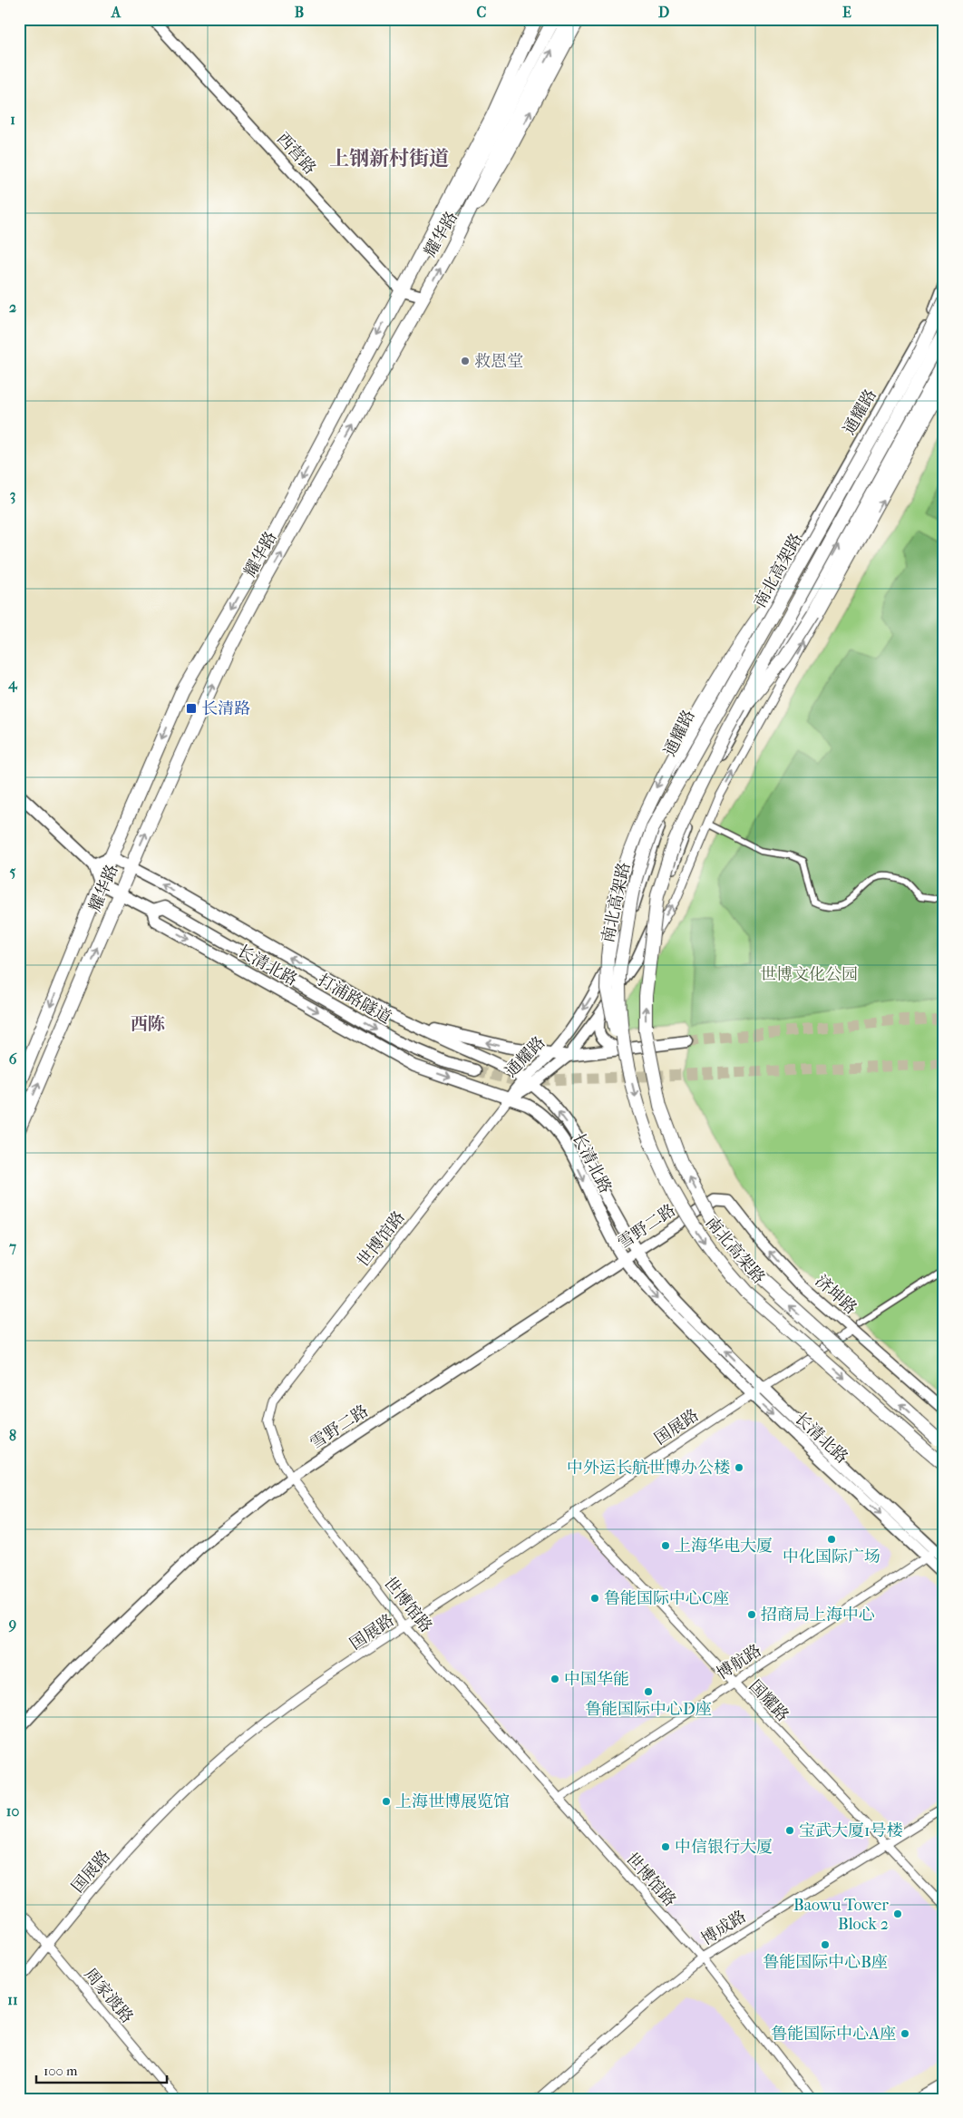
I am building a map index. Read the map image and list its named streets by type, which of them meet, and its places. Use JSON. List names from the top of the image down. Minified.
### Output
{"streets":{"main road":["耀华路","南北高架路","长清北路","打浦路隧道"],"street":["西营路","通耀路","雪野二路","世博馆路","济坤路","国展路","博航路","国耀路","博成路","周家渡路"]},"crossings":[["西营路","耀华路"],["耀华路","长清北路"],["通耀路","长清北路"],["通耀路","世博馆路"],["长清北路","打浦路隧道"],["长清北路","雪野二路"],["长清北路","世博馆路"],["长清北路","国展路"],["长清北路","博航路"],["雪野二路","世博馆路"],["雪野二路","济坤路"],["世博馆路","国展路"],["世博馆路","博航路"],["世博馆路","博成路"],["济坤路","国展路"],["国展路","国耀路"],["国展路","周家渡路"],["博航路","国耀路"],["国耀路","博成路"]],"one_way":["打浦路隧道","济坤路"],"districts":["上钢新村街道","西陈"],"parks":["世博文化公园"],"places":{"other":["救恩堂","中外运长航世博办公楼","中化国际广场","上海华电大厦","鲁能国际中心C座","招商局上海中心","中国华能","鲁能国际中心D座","上海世博展览馆","宝武大厦1号楼","中信银行大厦","Baowu Tower Block 2","鲁能国际中心B座","鲁能国际中心A座"],"transit":["长清路"]},"scale_bar":"100 m","grid":{"columns":["A","B","C","D","E"],"rows":["1","2","3","4","5","6","7","8","9","10","11"]}}
